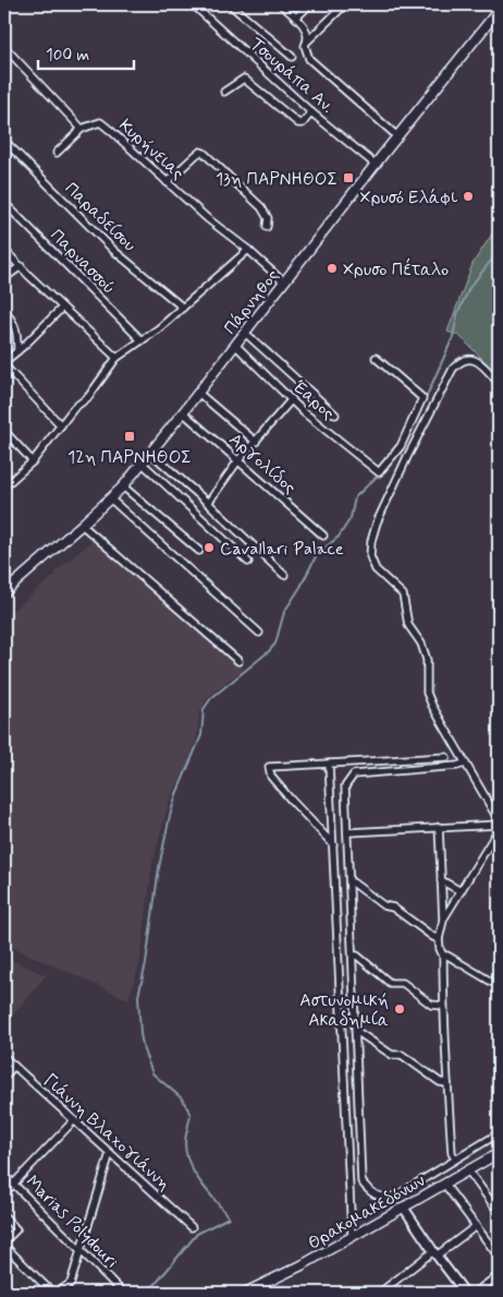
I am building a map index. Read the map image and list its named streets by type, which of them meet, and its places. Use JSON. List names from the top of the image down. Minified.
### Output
{"streets":{"main road":["Πάρνηθος","Θρακομακεδόνων"],"street":["Τσουράπα Αν.","Κυρήνειας","Παραδείσου","Παρνασσού","Έαρος","Αργολίδος","Γιάννη Βλαχογιάννη","Marias Polydouri"]},"crossings":[["Τσουράπα Αν.","Πάρνηθος"],["Κυρήνειας","Πάρνηθος"],["Πάρνηθος","Έαρος"],["Πάρνηθος","Αργολίδος"]],"places":{"transit":["13η ΠΑΡΝΗΘΟΣ","12η ΠΑΡΝΗΘΟΣ"],"other":["Χρυσό Ελάφι","Χρυσο Πέταλο","Cavallari Palace","Αστυνομική Ακαδημία"]},"scale_bar":"100 m"}
